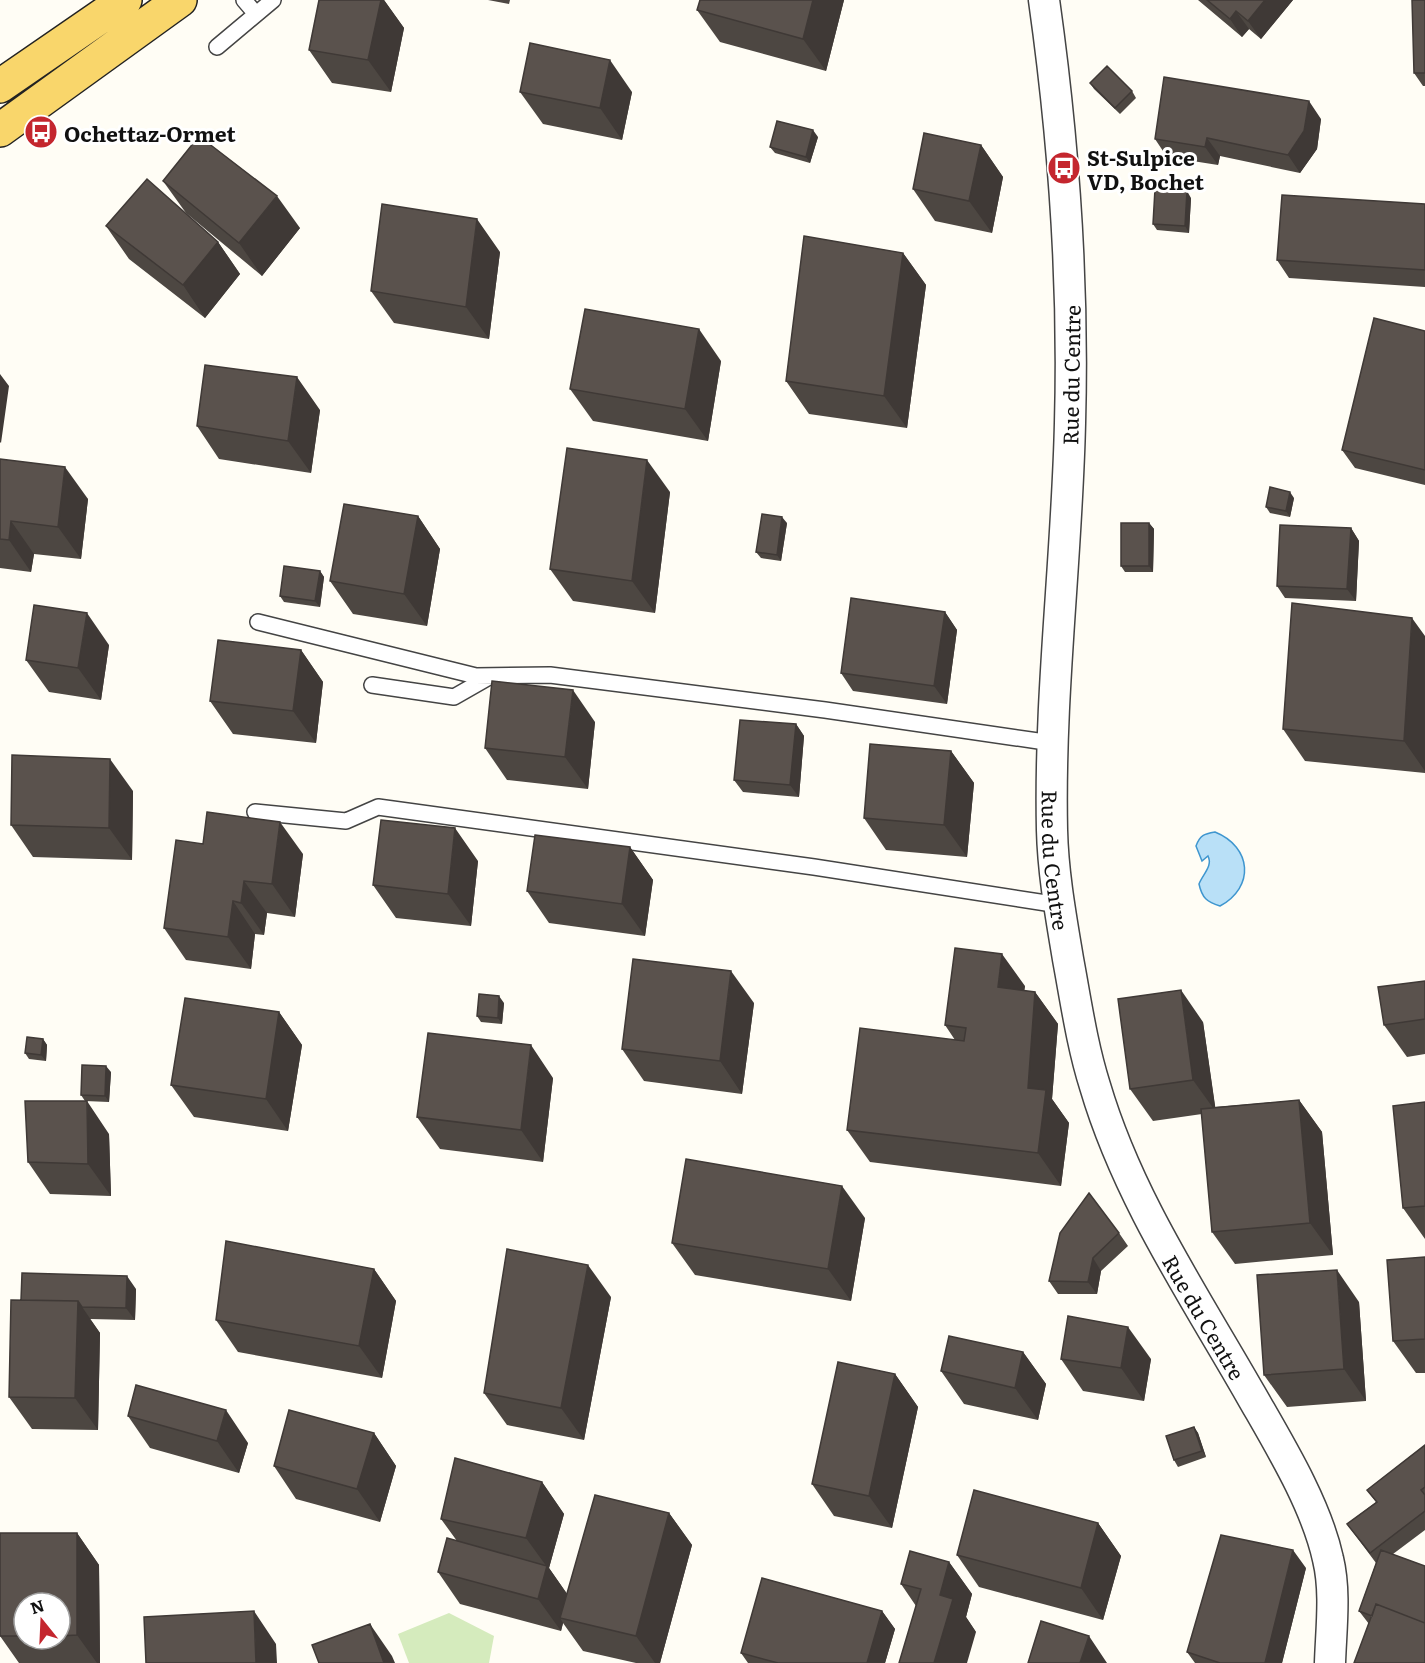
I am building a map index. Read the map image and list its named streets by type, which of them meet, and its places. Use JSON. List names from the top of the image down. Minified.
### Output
{"streets":{"street":["Rue du Centre"]},"places":{"bus stop":["Ochettaz-Ormet","St-Sulpice VD, Bochet"]},"north":"top"}
